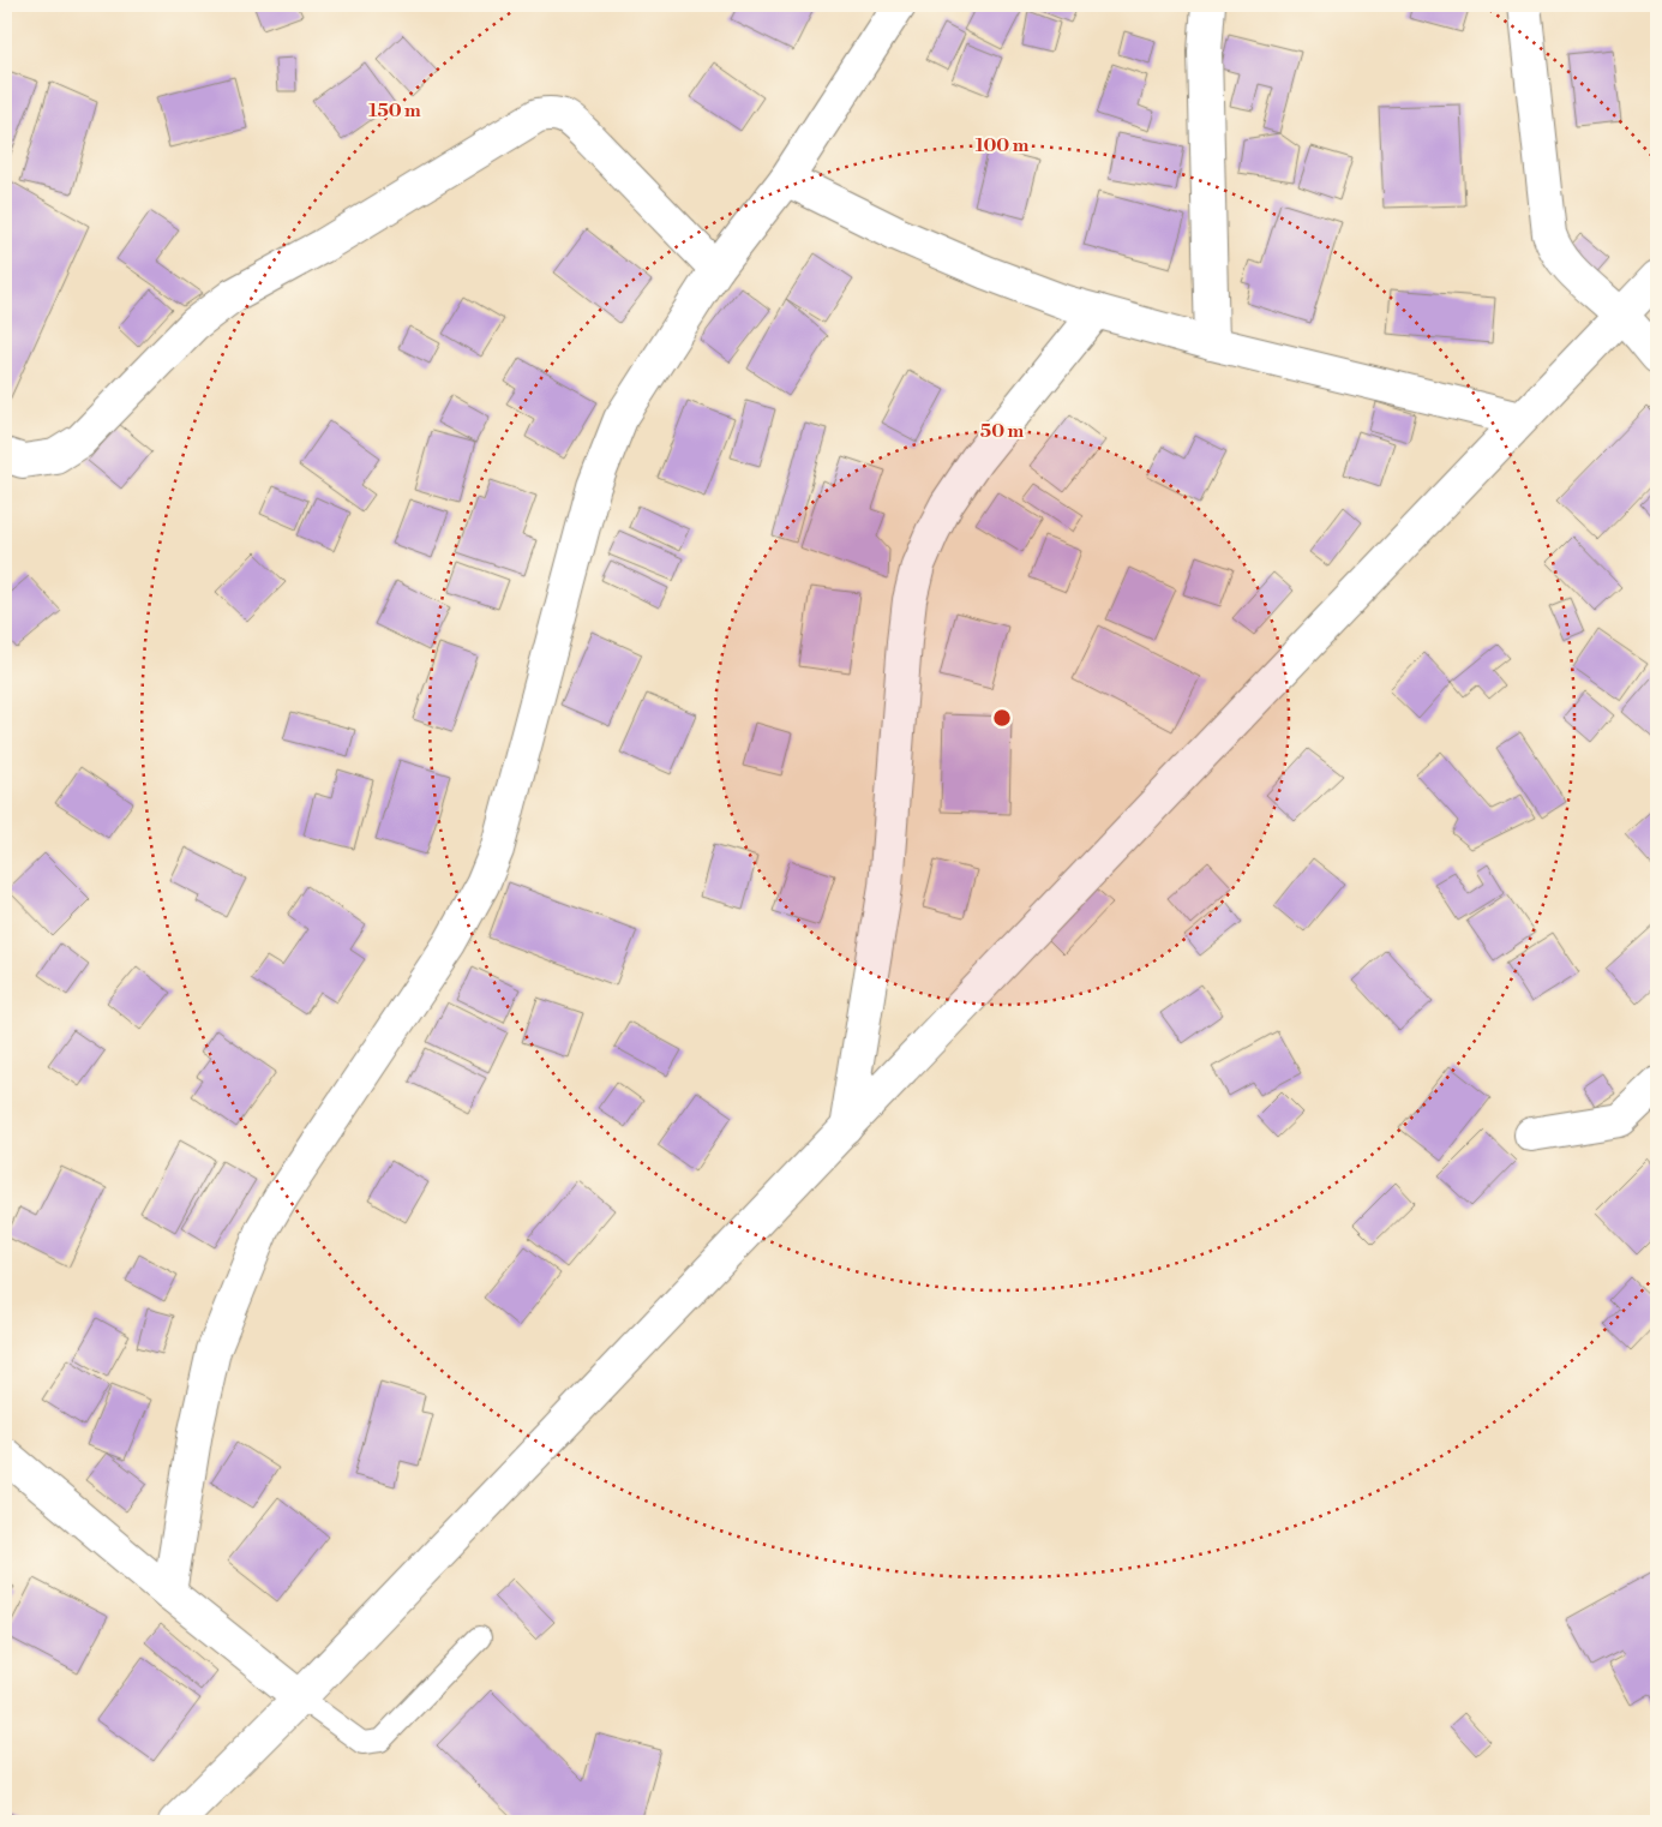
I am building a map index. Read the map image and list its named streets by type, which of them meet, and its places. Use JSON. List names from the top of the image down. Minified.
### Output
{"rings":["150 m","100 m","50 m"]}
